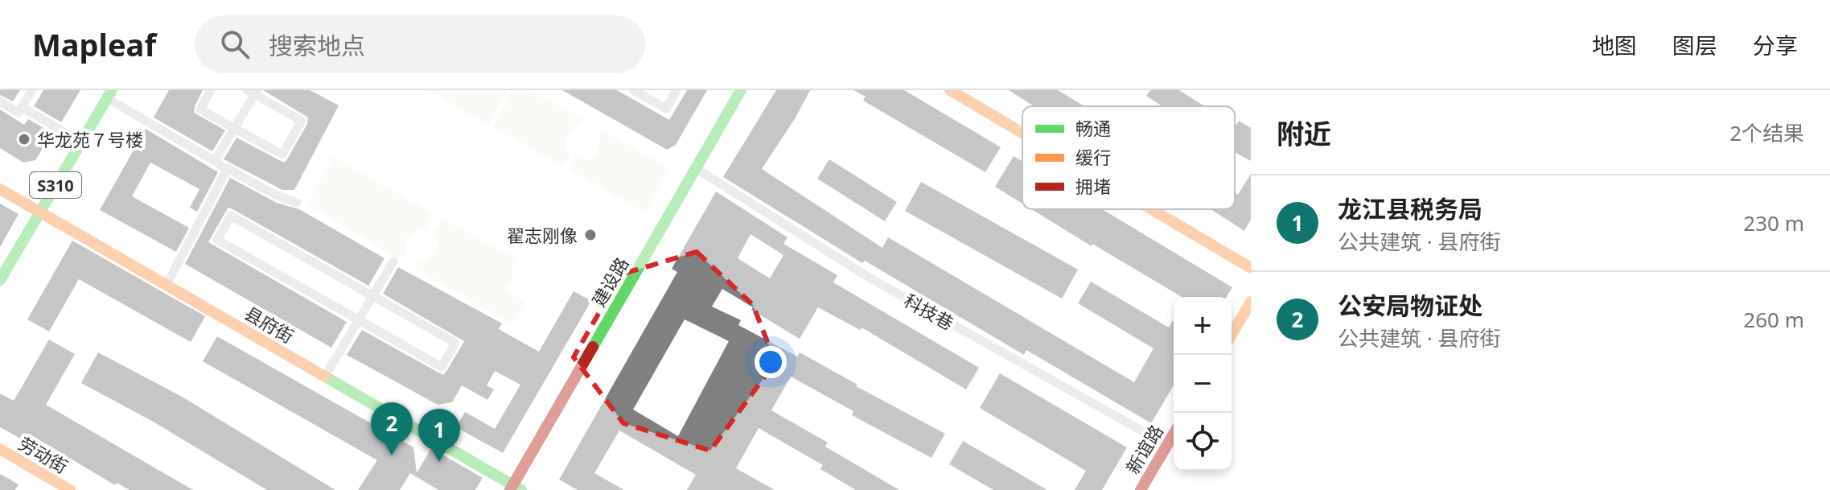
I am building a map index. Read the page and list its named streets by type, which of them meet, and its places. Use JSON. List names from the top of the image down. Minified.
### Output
{"streets":{"street":["S310","建设路","科技巷","县府街","新谊路","劳动街"]},"crossings":[["S310","县府街"],["建设路","科技巷"],["建设路","县府街"],["科技巷","新谊路"]],"places":["华龙苑７号楼","翟志刚像"],"legend":["畅通","缓行","拥堵"],"page":{"header":"Mapleaf","search":"搜索地点","nav":["地图","图层","分享"],"heading":["附近","2个结果"],"list":[{"mark":"1","name":"龙江县税务局","note":"公共建筑 · 县府街","value":"230 m"},{"mark":"2","name":"公安局物证处","note":"公共建筑 · 县府街","value":"260 m"}],"map_buttons":["+","−"],"pins":["2","1"]}}
